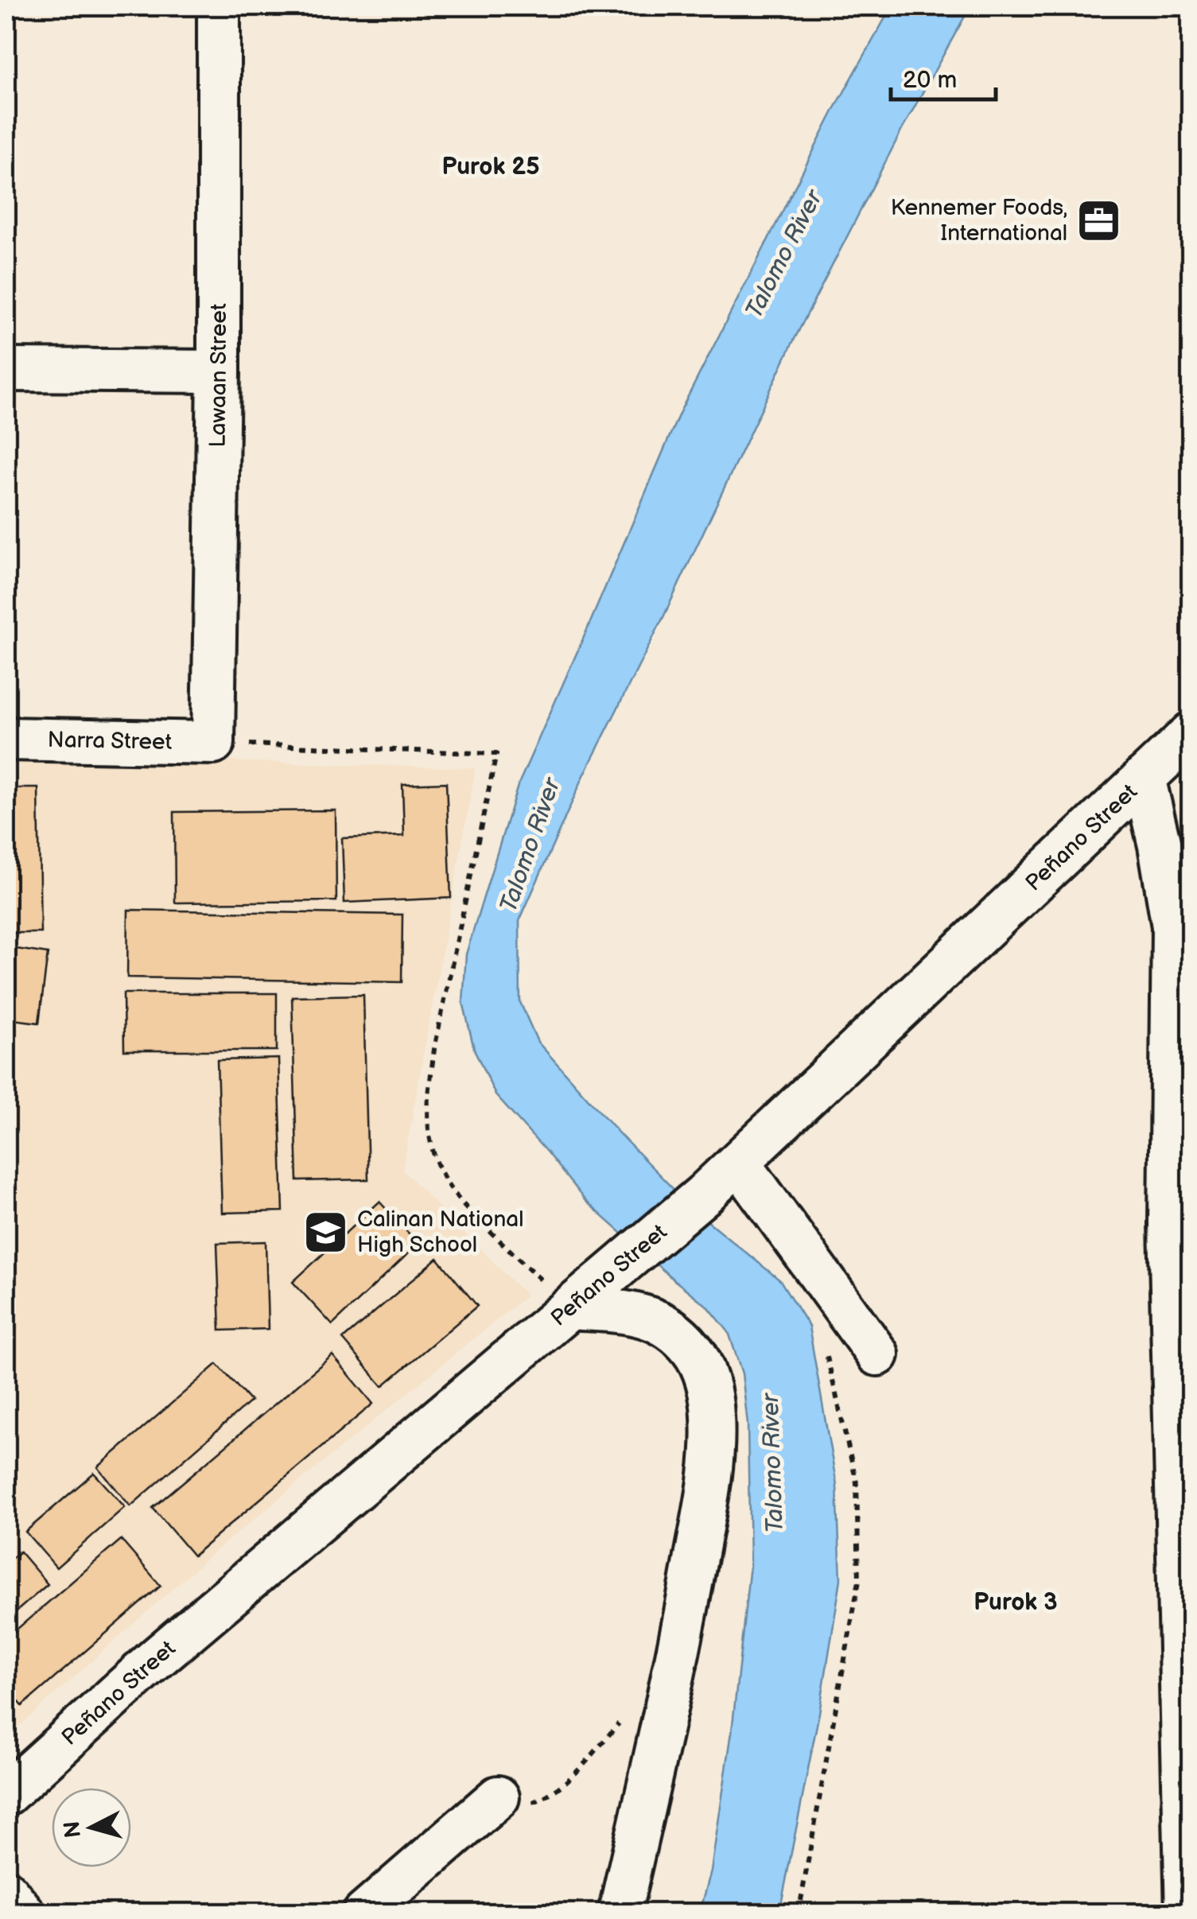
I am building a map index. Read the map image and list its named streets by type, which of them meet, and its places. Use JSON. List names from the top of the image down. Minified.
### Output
{"streets":{"street":["Lawaan Street","Narra Street","Peñano Street"]},"crossings":[["Lawaan Street","Narra Street"]],"districts":["Purok 25","Purok 3"],"water":["Talomo River"],"places":{"office":["Kennemer Foods, International"],"school or university":["Calinan National High School"]},"scale_bar":"20 m","north":"left"}
